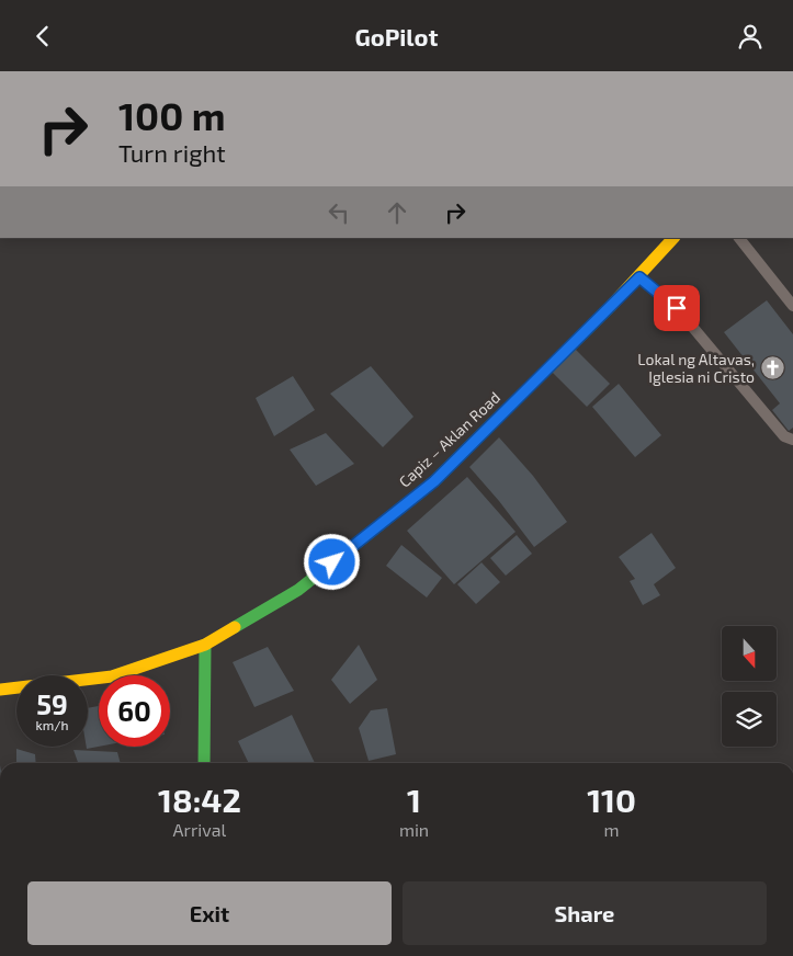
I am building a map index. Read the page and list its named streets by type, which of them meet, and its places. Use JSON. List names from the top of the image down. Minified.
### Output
{"streets":{"main road":["Capiz – Aklan Road"]},"places":{"church":["Lokal ng Altavas, Iglesia ni Cristo"]},"north":"bottom","page":{"header":"GoPilot","turn":["100 m","Turn right"],"speed":"59 km/h","limit":"60","eta":["18:42","Arrival","1","min","110","m"],"buttons":["Exit","Share"]}}
